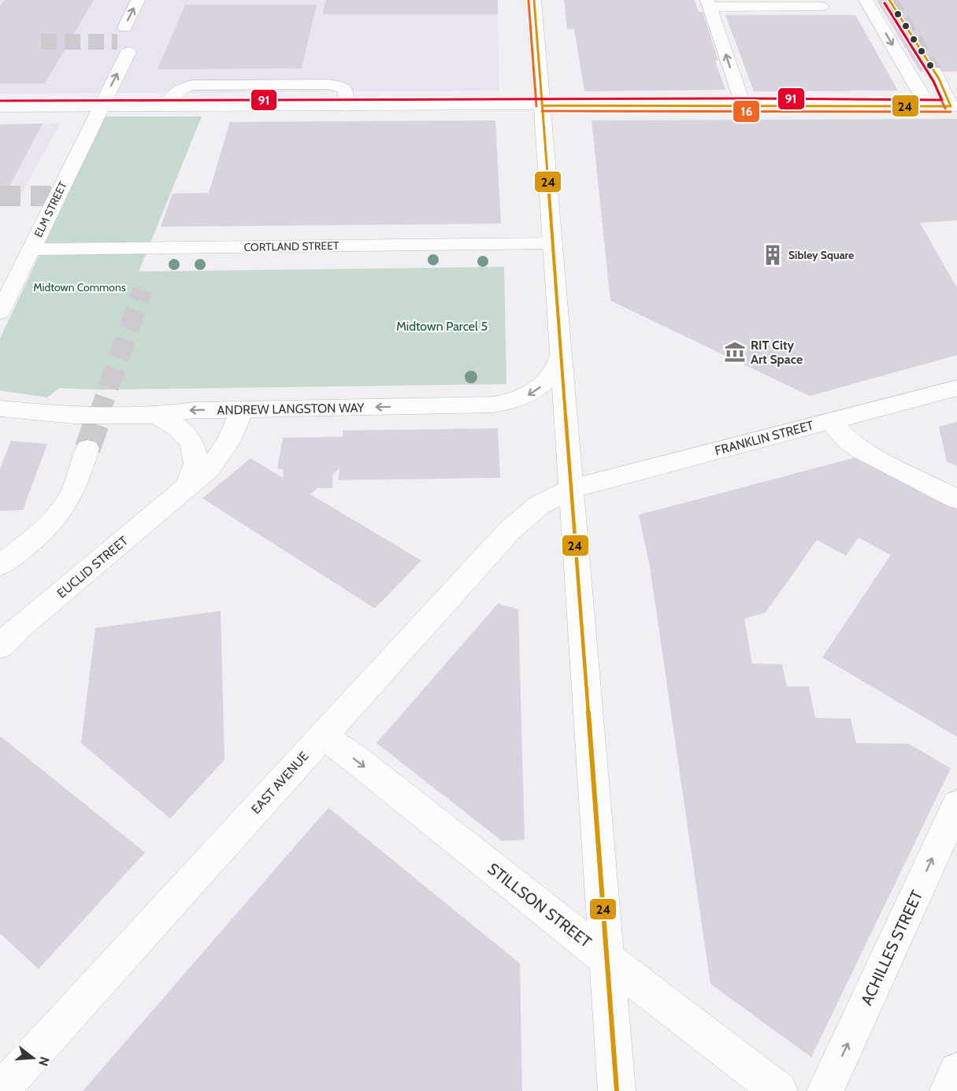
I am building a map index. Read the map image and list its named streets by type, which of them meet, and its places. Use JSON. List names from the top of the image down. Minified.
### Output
{"streets":{"street":["ELM STREET","CORTLAND STREET","ANDREW LANGSTON WAY","FRANKLIN STREET","EUCLID STREET","EAST AVENUE","STILLSON STREET","ACHILLES STREET"]},"crossings":[["ELM STREET","CORTLAND STREET"],["ANDREW LANGSTON WAY","EUCLID STREET"],["FRANKLIN STREET","EAST AVENUE"],["EAST AVENUE","STILLSON STREET"]],"one_way":["ANDREW LANGSTON WAY","STILLSON STREET","ACHILLES STREET"],"parks":["Midtown Commons","Midtown Parcel 5"],"places":{"building":["Sibley Square"],"museum":["RIT City Art Space"]},"lines":["transit line 24","transit line 16","transit line 91"],"north":"right"}
